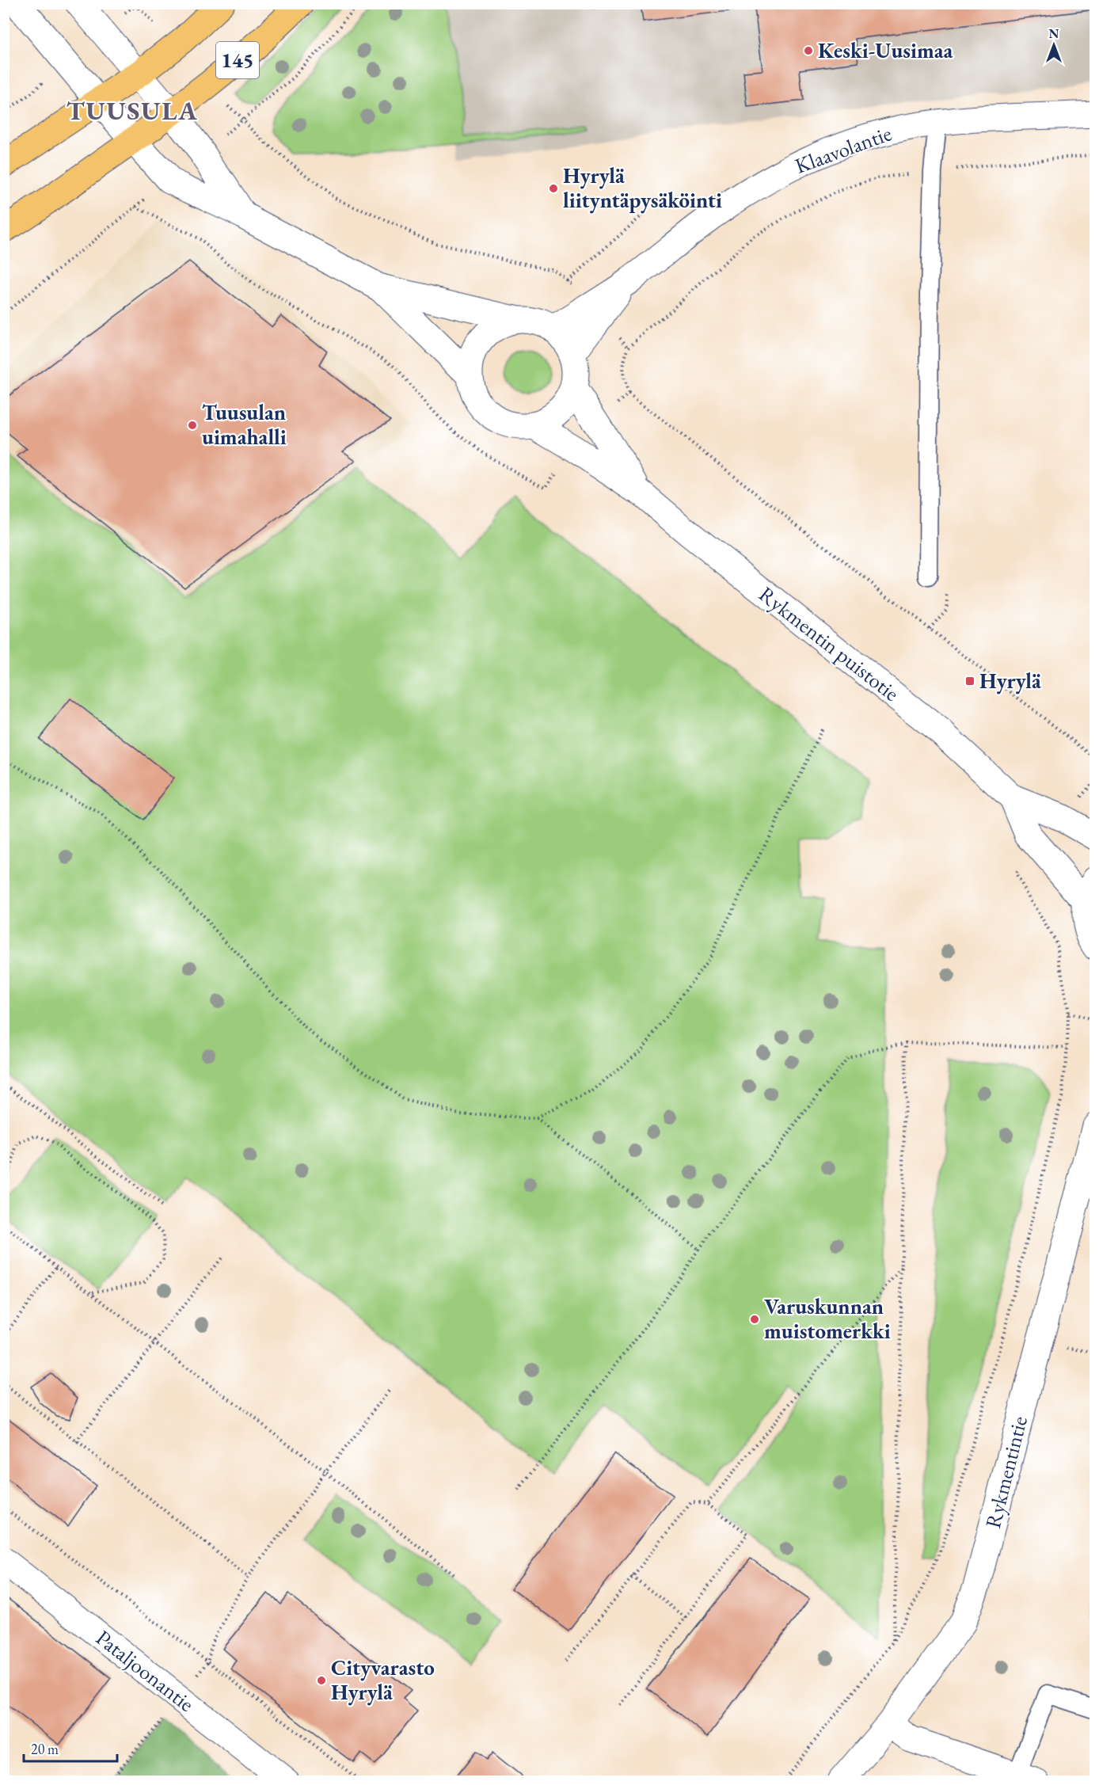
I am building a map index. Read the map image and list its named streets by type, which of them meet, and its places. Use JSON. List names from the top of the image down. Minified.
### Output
{"streets":{"main road":["145"],"street":["Klaavolantie","Rykmentin puistotie","Rykmentintie","Pataljoonantie"]},"crossings":[["Klaavolantie","Rykmentin puistotie"]],"districts":["TUUSULA"],"places":{"other":["Keski-Uusimaa","Hyrylä liityntäpysäköinti","Tuusulan uimahalli","Varuskunnan muistomerkki","Cityvarasto Hyrylä"],"transit":["Hyrylä"]},"scale_bar":"20 m","north":"top"}
